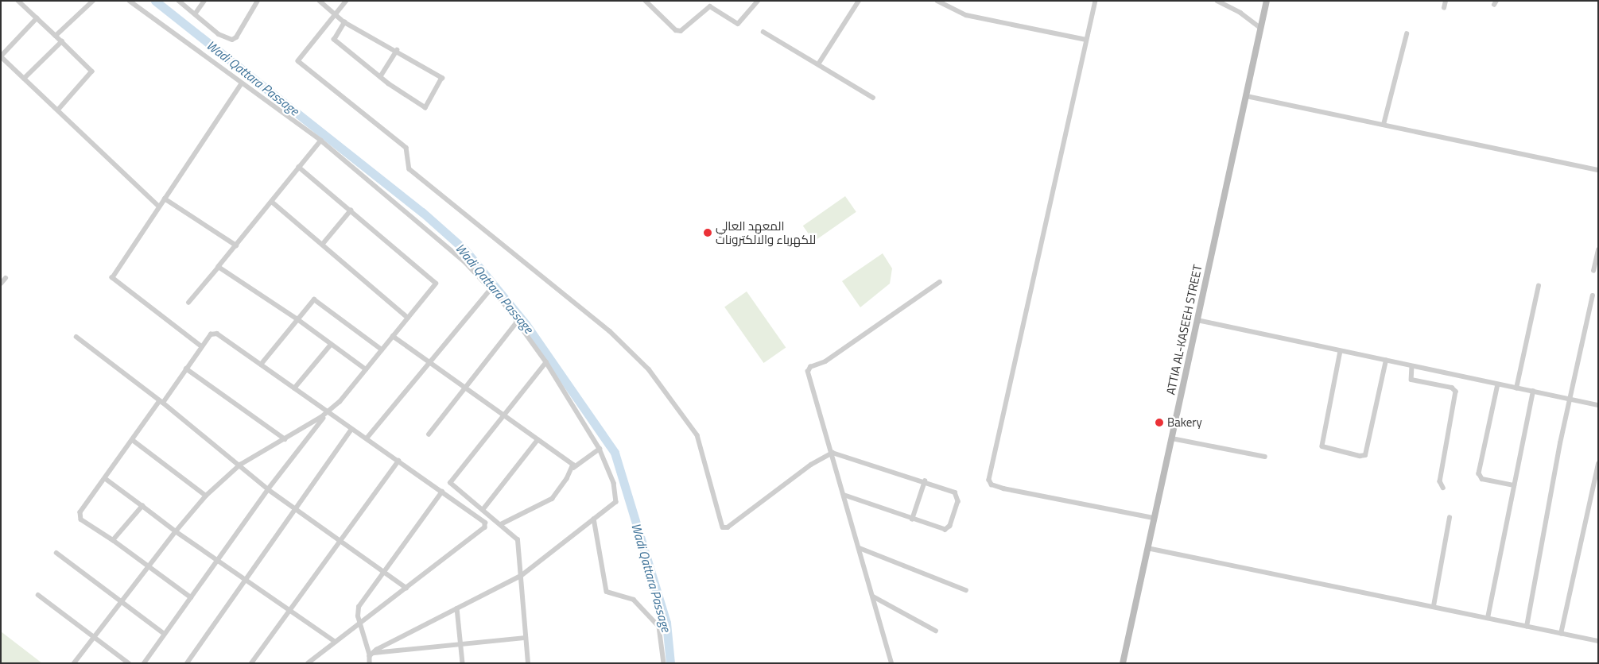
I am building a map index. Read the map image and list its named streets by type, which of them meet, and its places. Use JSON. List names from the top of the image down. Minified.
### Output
{"streets":{"street":["ATTIA AL-KASEEH STREET"]},"water":["Wadi Qattara Passage"],"places":["المعهد العالي للكهرباء والالكترونات","Bakery"]}
